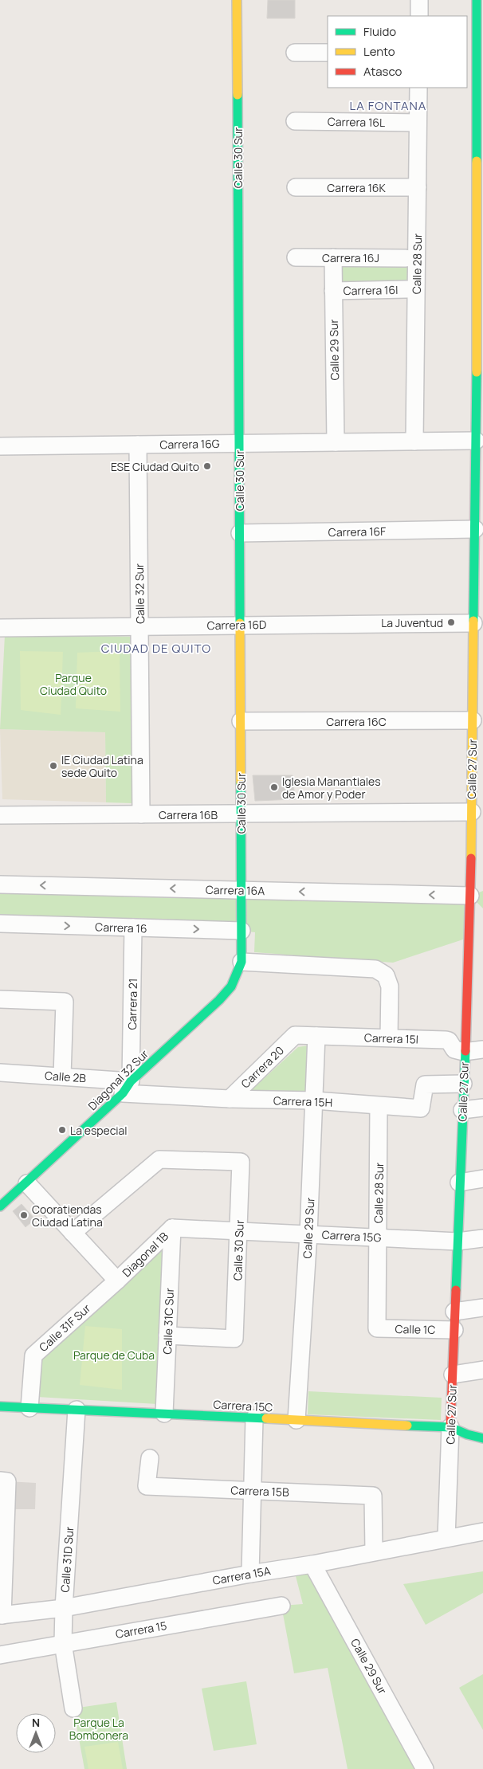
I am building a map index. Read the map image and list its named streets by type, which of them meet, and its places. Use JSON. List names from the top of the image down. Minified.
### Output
{"streets":{"street":["Carrera 16L","Calle 30 Sur","Carrera 16K","Carrera 16J","Calle 28 Sur","Carrera 16I","Calle 29 Sur","Carrera 16G","Carrera 16F","Calle 32 Sur","Carrera 16D","Carrera 16C","Calle 27 Sur","Carrera 16B","Carrera 16A","Carrera 16","Carrera 21","Carrera 15I","Carrera 20","Calle 2B","Diagonal 32 Sur","Carrera 15H","Carrera 15G","Diagonal 1B","Calle 31C Sur","Calle 31F Sur","Calle 1C","Carrera 15C","Carrera 15B","Calle 31D Sur","Carrera 15A","Carrera 15"]},"crossings":[["Carrera 16L","Calle 28 Sur"],["Calle 30 Sur","Carrera 16G"],["Calle 30 Sur","Carrera 16F"],["Calle 30 Sur","Carrera 16D"],["Calle 30 Sur","Carrera 16C"],["Calle 30 Sur","Carrera 16B"],["Calle 30 Sur","Carrera 16A"],["Calle 30 Sur","Carrera 16"],["Calle 30 Sur","Diagonal 32 Sur"],["Calle 30 Sur","Carrera 15G"],["Calle 30 Sur","Calle 31C Sur"],["Carrera 16K","Calle 28 Sur"],["Carrera 16J","Calle 29 Sur"],["Calle 28 Sur","Carrera 16G"],["Calle 28 Sur","Carrera 15H"],["Calle 28 Sur","Carrera 15G"],["Calle 28 Sur","Calle 1C"],["Carrera 16I","Calle 29 Sur"],["Calle 29 Sur","Carrera 16G"],["Calle 29 Sur","Carrera 15I"],["Calle 29 Sur","Carrera 15H"],["Calle 29 Sur","Carrera 15G"],["Calle 29 Sur","Carrera 15C"],["Calle 29 Sur","Carrera 15A"],["Carrera 16G","Calle 32 Sur"],["Carrera 16G","Calle 27 Sur"],["Carrera 16F","Calle 27 Sur"],["Calle 32 Sur","Carrera 16D"],["Calle 32 Sur","Carrera 16B"],["Carrera 16D","Calle 27 Sur"],["Carrera 16C","Calle 27 Sur"],["Calle 27 Sur","Carrera 16B"],["Calle 27 Sur","Carrera 16A"],["Calle 27 Sur","Carrera 15I"],["Calle 27 Sur","Carrera 15H"],["Calle 27 Sur","Carrera 15G"],["Calle 27 Sur","Calle 1C"],["Calle 27 Sur","Carrera 15C"],["Calle 27 Sur","Carrera 15A"],["Carrera 16","Carrera 21"],["Carrera 21","Calle 2B"],["Carrera 21","Diagonal 32 Sur"],["Carrera 21","Carrera 15H"],["Carrera 15I","Carrera 20"],["Carrera 20","Carrera 15H"],["Calle 2B","Diagonal 32 Sur"],["Calle 2B","Carrera 15H"],["Diagonal 32 Sur","Carrera 15H"],["Carrera 15G","Diagonal 1B"],["Carrera 15G","Calle 31C Sur"],["Diagonal 1B","Calle 31C Sur"],["Diagonal 1B","Calle 31F Sur"],["Calle 31C Sur","Carrera 15C"],["Calle 31F Sur","Carrera 15C"],["Carrera 15C","Calle 31D Sur"],["Carrera 15B","Carrera 15A"],["Calle 31D Sur","Carrera 15A"],["Calle 31D Sur","Carrera 15"]],"one_way":["Carrera 16A","Carrera 16"],"districts":["LA FONTANA","CIUDAD DE QUITO"],"parks":["Parque Ciudad Quito","Parque de Cuba","Parque La Bombonera"],"places":["ESE Ciudad Quito","La Juventud","IE Ciudad Latina sede Quito","Iglesia Manantiales de Amor y Poder","La especial","Cooratiendas Ciudad Latina"],"legend":["Fluido","Lento","Atasco"],"north":"top"}
